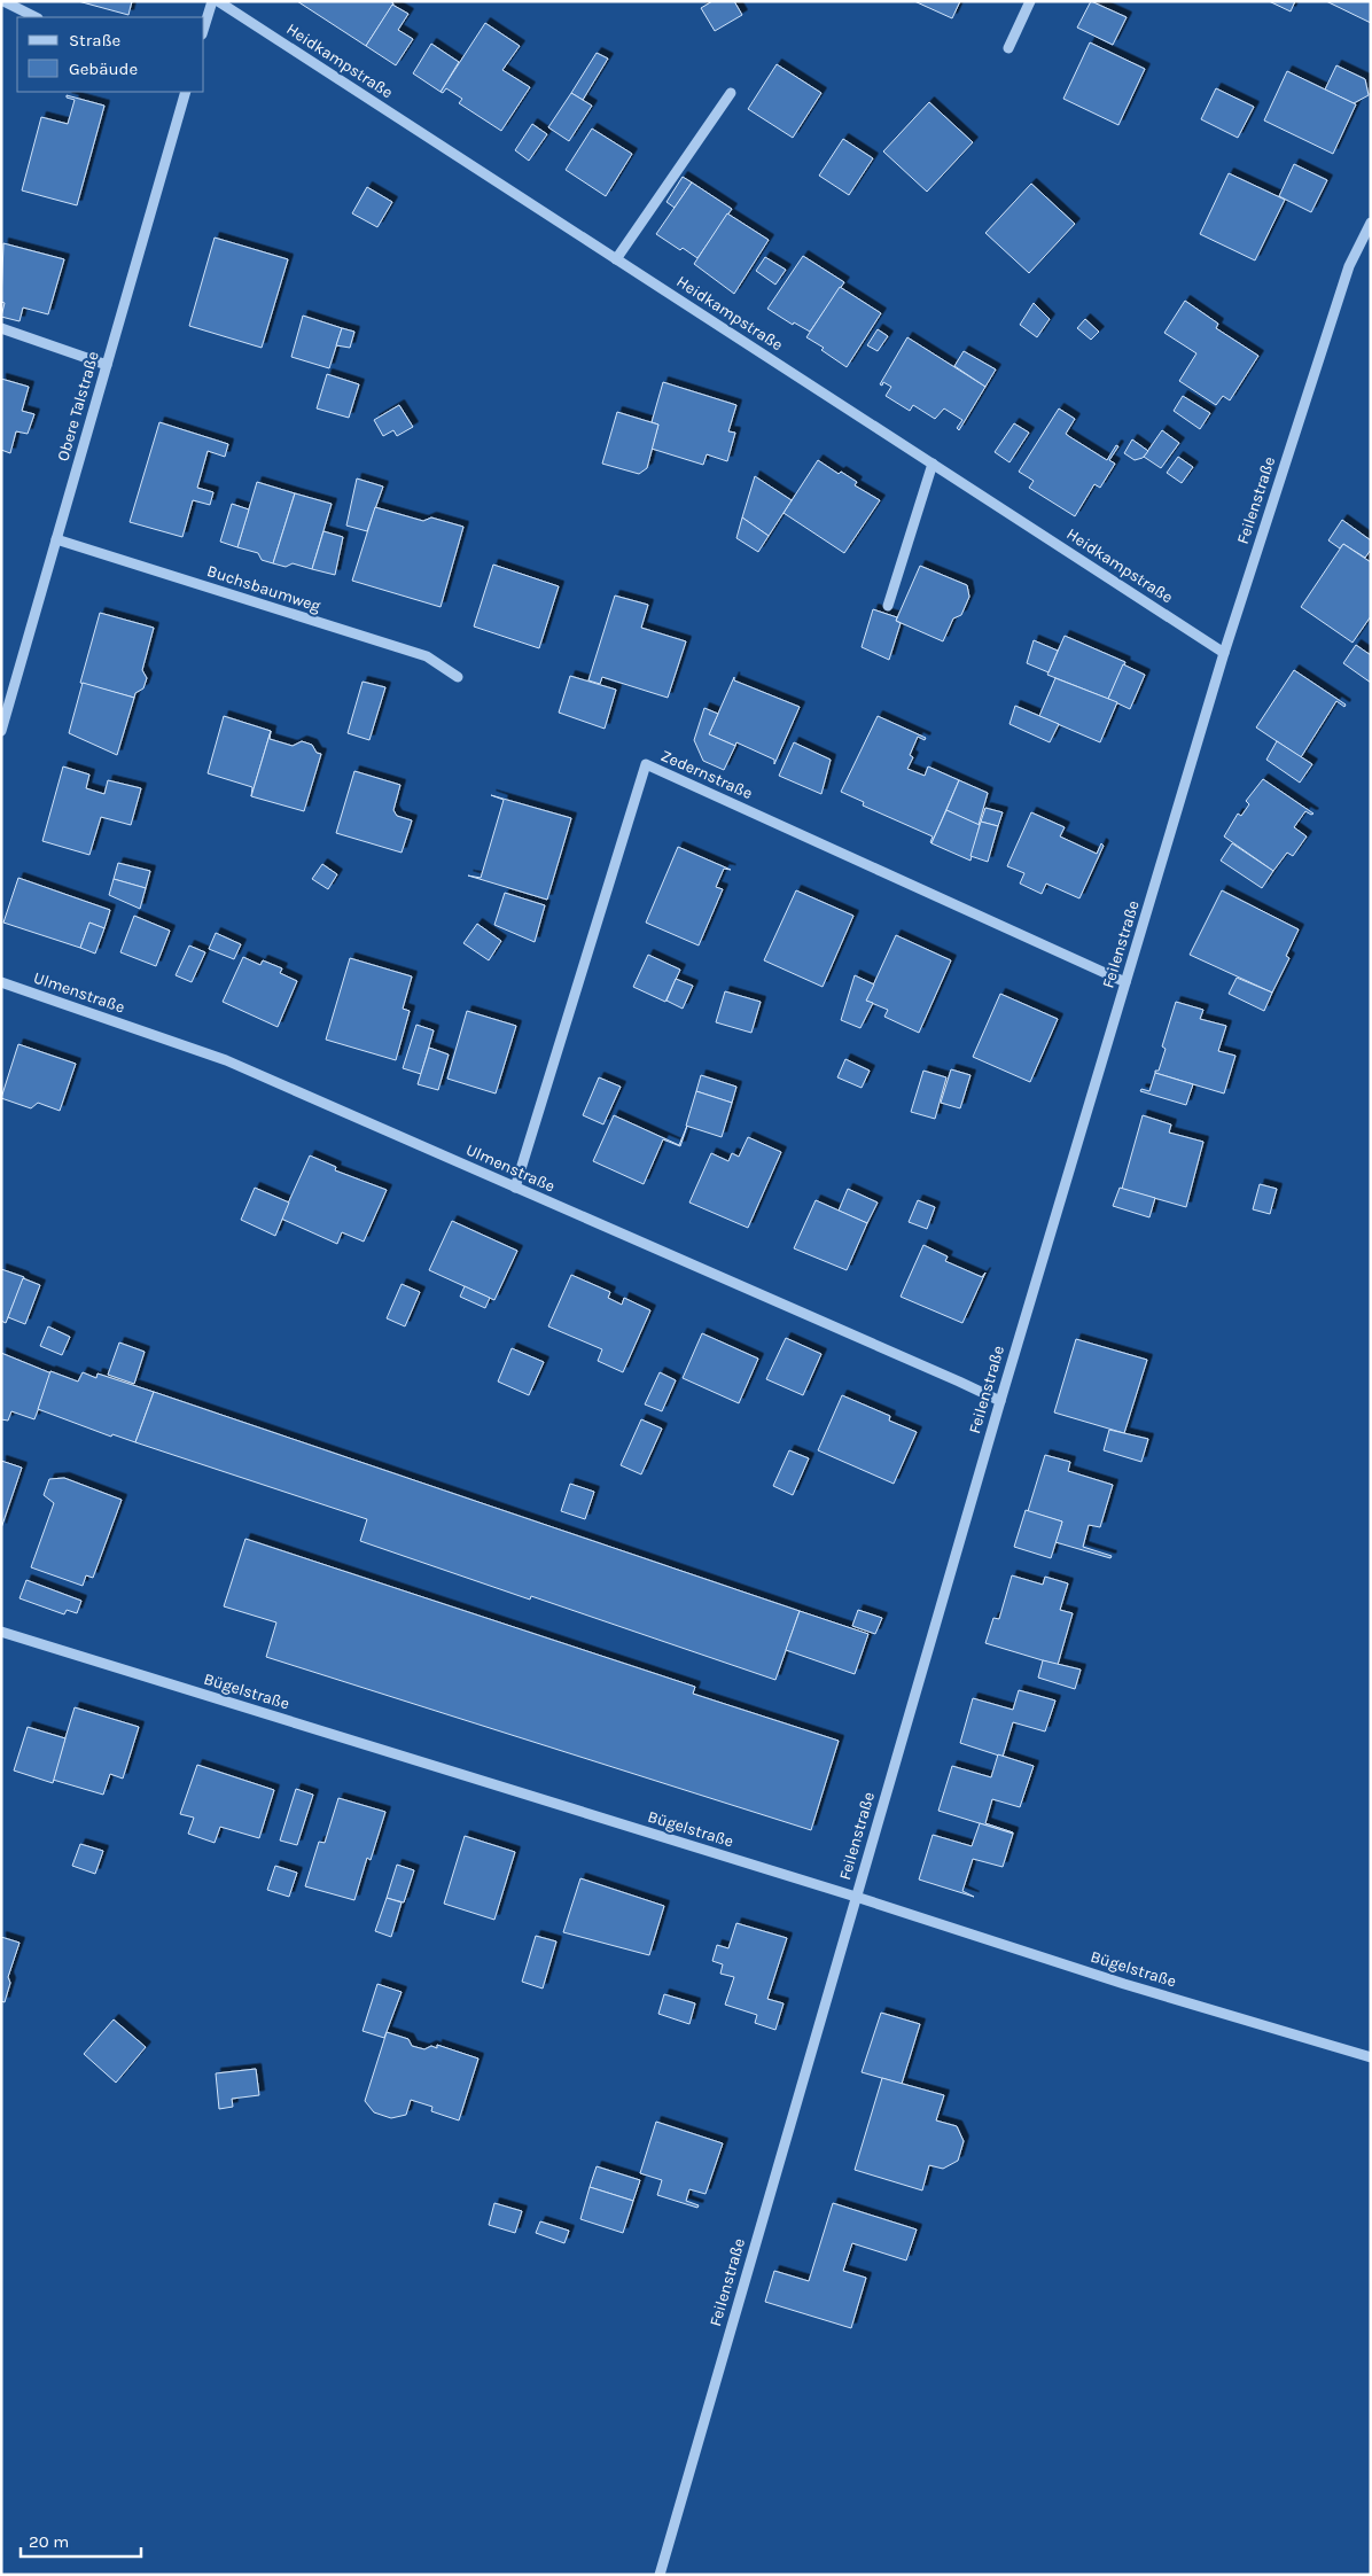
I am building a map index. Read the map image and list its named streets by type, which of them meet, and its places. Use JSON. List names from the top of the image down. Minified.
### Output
{"streets":{"street":["Heidkampstraße","Obere Talstraße","Feilenstraße","Buchsbaumweg","Zedernstraße","Ulmenstraße","Bügelstraße"]},"crossings":[["Heidkampstraße","Feilenstraße"],["Obere Talstraße","Buchsbaumweg"],["Feilenstraße","Zedernstraße"],["Feilenstraße","Ulmenstraße"],["Feilenstraße","Bügelstraße"],["Zedernstraße","Ulmenstraße"]],"legend":["Straße","Gebäude"],"scale_bar":"20 m"}
